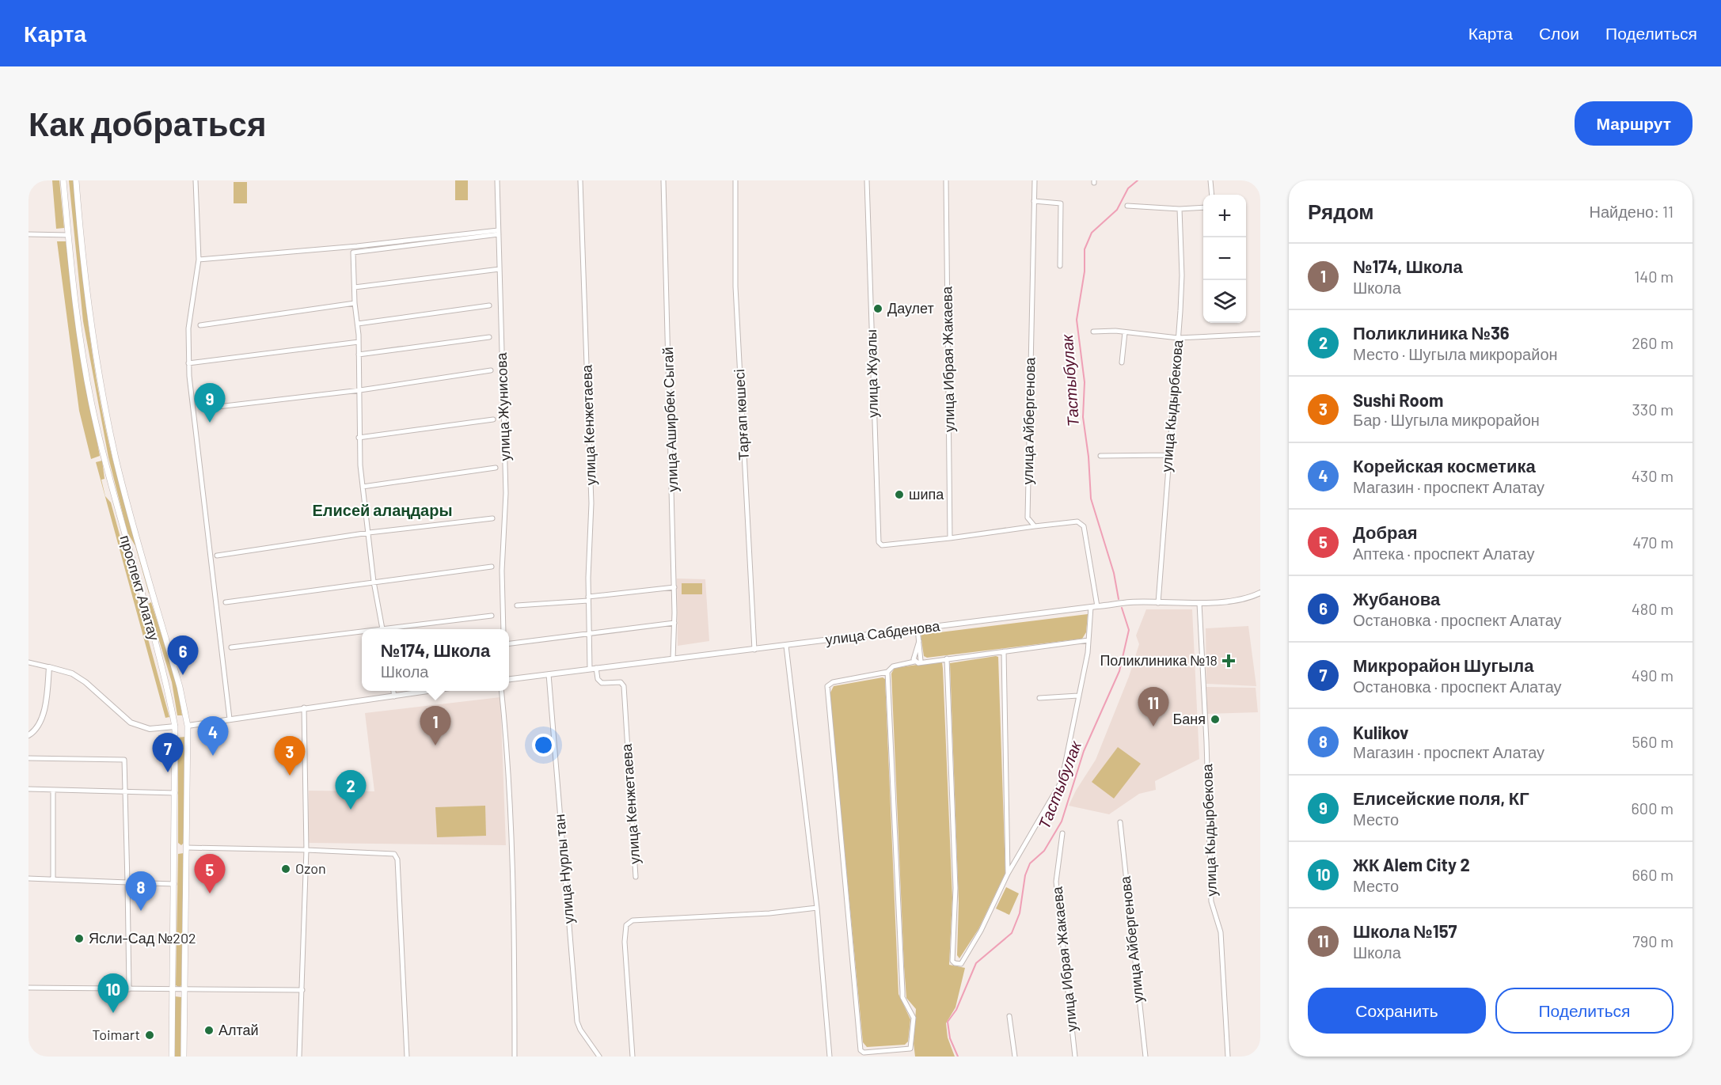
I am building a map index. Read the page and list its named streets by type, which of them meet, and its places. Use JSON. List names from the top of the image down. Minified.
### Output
{"streets":{"main road":["проспект Алатау"],"street":["улица Ибрая Жакаева","улица Жуалы","улица Кыдырбекова","улица Жунисова","Тарғап көшесі","улица Аширбек Сыгай","улица Айбергенова","улица Кенжетаева","улица Сабденова","улица Нурлы тан"]},"crossings":[["улица Ибрая Жакаева","улица Жуалы"],["улица Кыдырбекова","улица Сабденова"],["Тарғап көшесі","улица Сабденова"],["улица Аширбек Сыгай","улица Сабденова"],["улица Кенжетаева","улица Сабденова"],["улица Сабденова","улица Нурлы тан"]],"districts":["Елисей алаңдары"],"water":["Тастыбулак"],"places":{"other":["Даулет","шипа","Баня","Ozon","Ясли-Сад №202","Алтай","Toimart"],"health":["Поликлиника №18"]},"page":{"header":"Карта","nav":["Карта","Слои","Поделиться"],"buttons":["Маршрут",["Сохранить","Поделиться"]],"title":"Как добраться","heading":["Рядом","Найдено: 11"],"map_buttons":["+","−"],"list":[{"mark":"1","name":"№174, Школа","note":"Школа","value":"140 m"},{"mark":"2","name":"Поликлиника №36","note":"Место · Шугыла микрорайон","value":"260 m"},{"mark":"3","name":"Sushi Room","note":"Бар · Шугыла микрорайон","value":"330 m"},{"mark":"4","name":"Корейская косметика","note":"Магазин · проспект Алатау","value":"430 m"},{"mark":"5","name":"Добрая","note":"Аптека · проспект Алатау","value":"470 m"},{"mark":"6","name":"Жубанова","note":"Остановка · проспект Алатау","value":"480 m"},{"mark":"7","name":"Микрорайон Шугыла","note":"Остановка · проспект Алатау","value":"490 m"},{"mark":"8","name":"Kulikov","note":"Магазин · проспект Алатау","value":"560 m"},{"mark":"9","name":"Елисейские поля, КГ","note":"Место","value":"600 m"},{"mark":"10","name":"ЖК Alem City 2","note":"Место","value":"660 m"},{"mark":"11","name":"Школа №157","note":"Школа","value":"790 m"}],"pins":["9","6","11","1","4","7","3","2","5","8","10"],"popup":["№174, Школа","Школа"]}}
